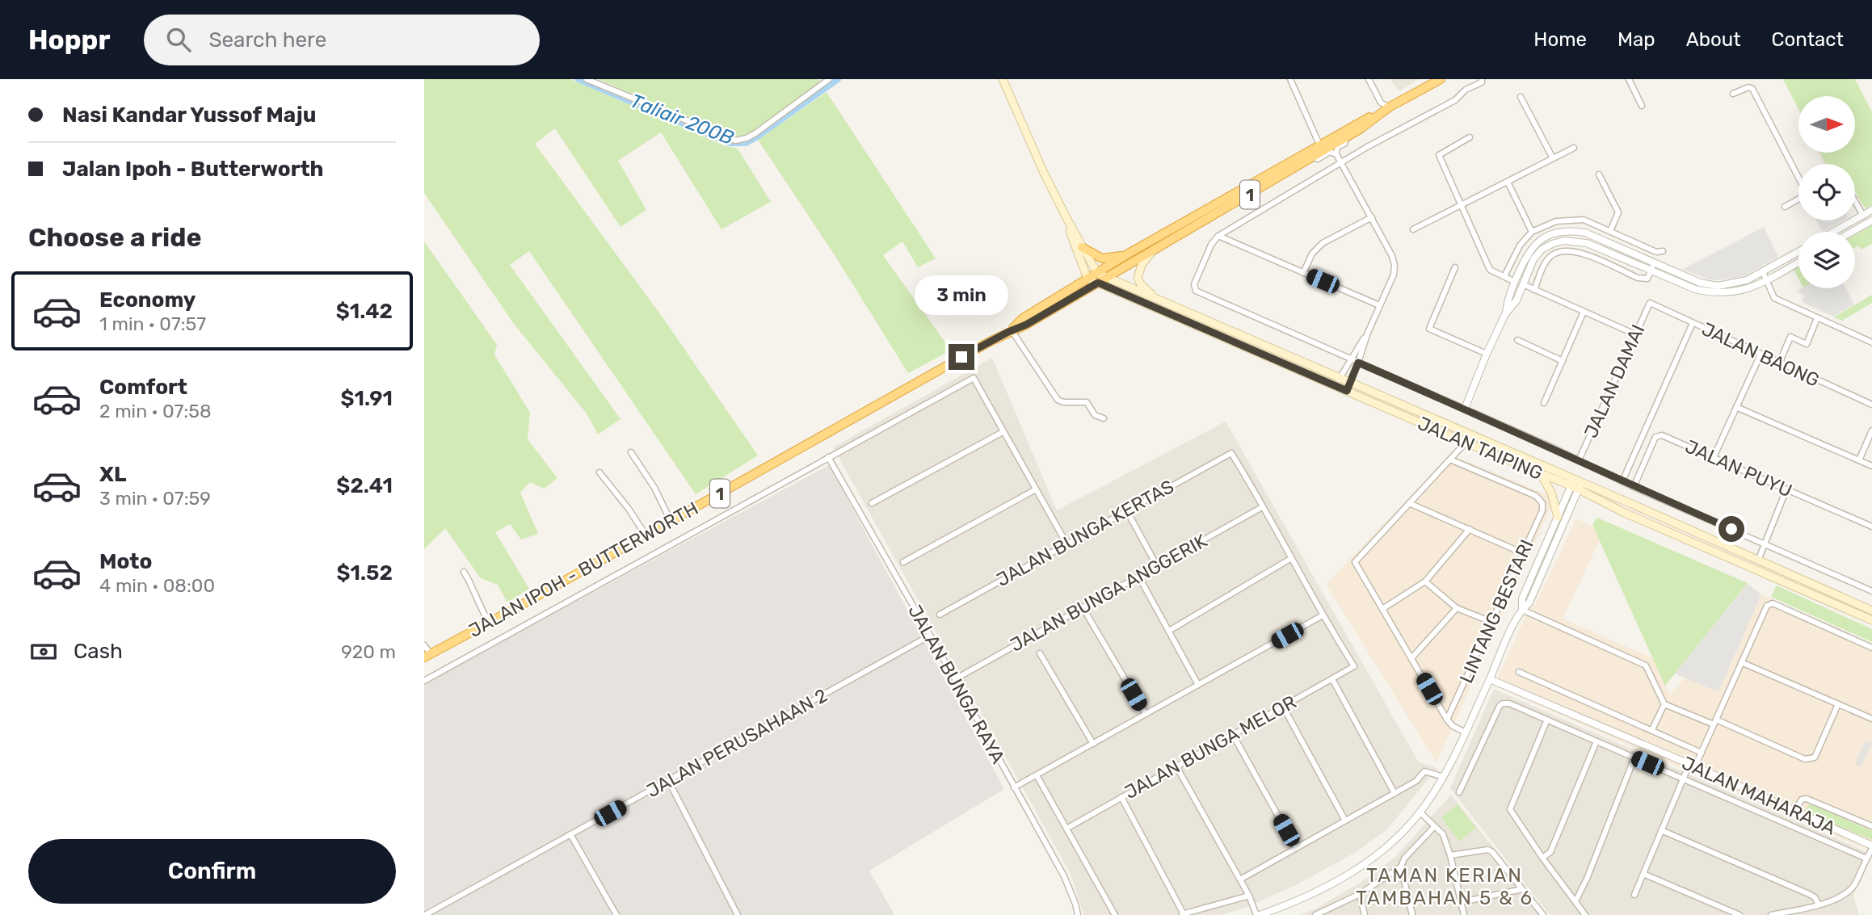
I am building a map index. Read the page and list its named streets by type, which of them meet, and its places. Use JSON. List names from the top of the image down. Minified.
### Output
{"streets":{"highway":["1","JALAN IPOH - BUTTERWORTH"],"main road":["JALAN TAIPING"],"street":["JALAN BAONG","JALAN DAMAI","JALAN PUYU","JALAN BUNGA KERTAS","JALAN BUNGA ANGGERIK","LINTANG BESTARI","JALAN BUNGA RAYA","JALAN PERUSAHAAN 2","JALAN BUNGA MELOR","JALAN MAHARAJA"]},"crossings":[["JALAN BAONG","JALAN DAMAI"],["JALAN TAIPING","JALAN IPOH - BUTTERWORTH"],["JALAN BUNGA KERTAS","JALAN BUNGA ANGGERIK"],["JALAN BUNGA ANGGERIK","JALAN BUNGA RAYA"],["JALAN BUNGA RAYA","JALAN PERUSAHAAN 2"]],"districts":["TAMAN KERIAN TAMBAHAN 5 & 6"],"water":["Taliair 200B"],"north":"right","page":{"header":"Hoppr","search":"Search here","nav":["Home","Map","About","Contact"],"banner":["Nasi Kandar Yussof Maju","Jalan Ipoh - Butterworth"],"heading":"Choose a ride","list":[{"name":"Economy","note":"1 min · 07:57","value":"$1.42"},{"name":"Comfort","note":"2 min · 07:58","value":"$1.91"},{"name":"XL","note":"3 min · 07:59","value":"$2.41"},{"name":"Moto","note":"4 min · 08:00","value":"$1.52"}],"bubble":"3 min","pay":["Cash","920 m"],"buttons":"Confirm"}}
